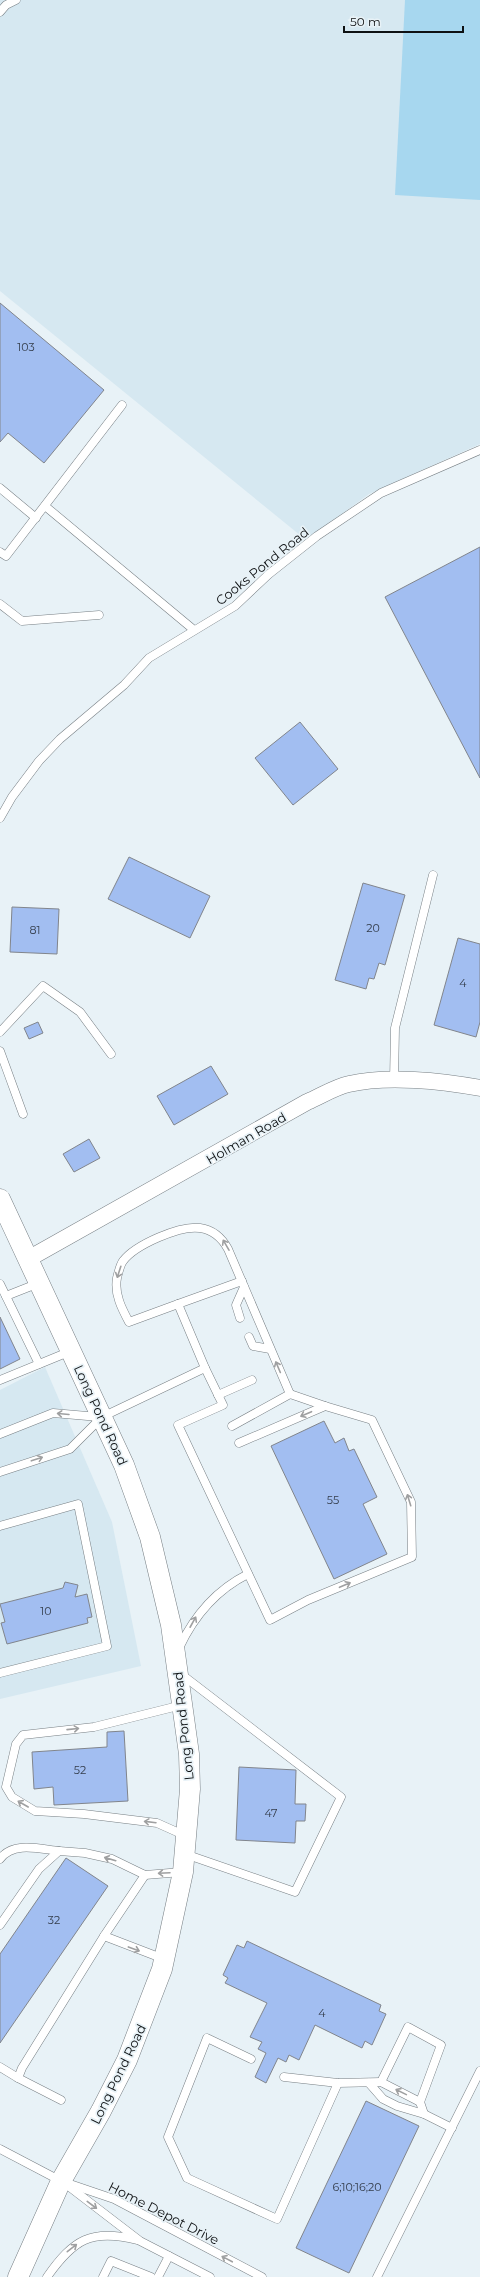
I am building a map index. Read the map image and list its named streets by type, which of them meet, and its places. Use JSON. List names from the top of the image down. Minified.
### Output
{"streets":{"street":["Holman Road","Long Pond Road"],"lane":["Cooks Pond Road","Home Depot Drive"]},"crossings":[["Holman Road","Long Pond Road"],["Long Pond Road","Home Depot Drive"]],"house_numbers":["103","20","81","4","55","10","52","47","32","4","6;10;16;20"],"scale_bar":"50 m"}
